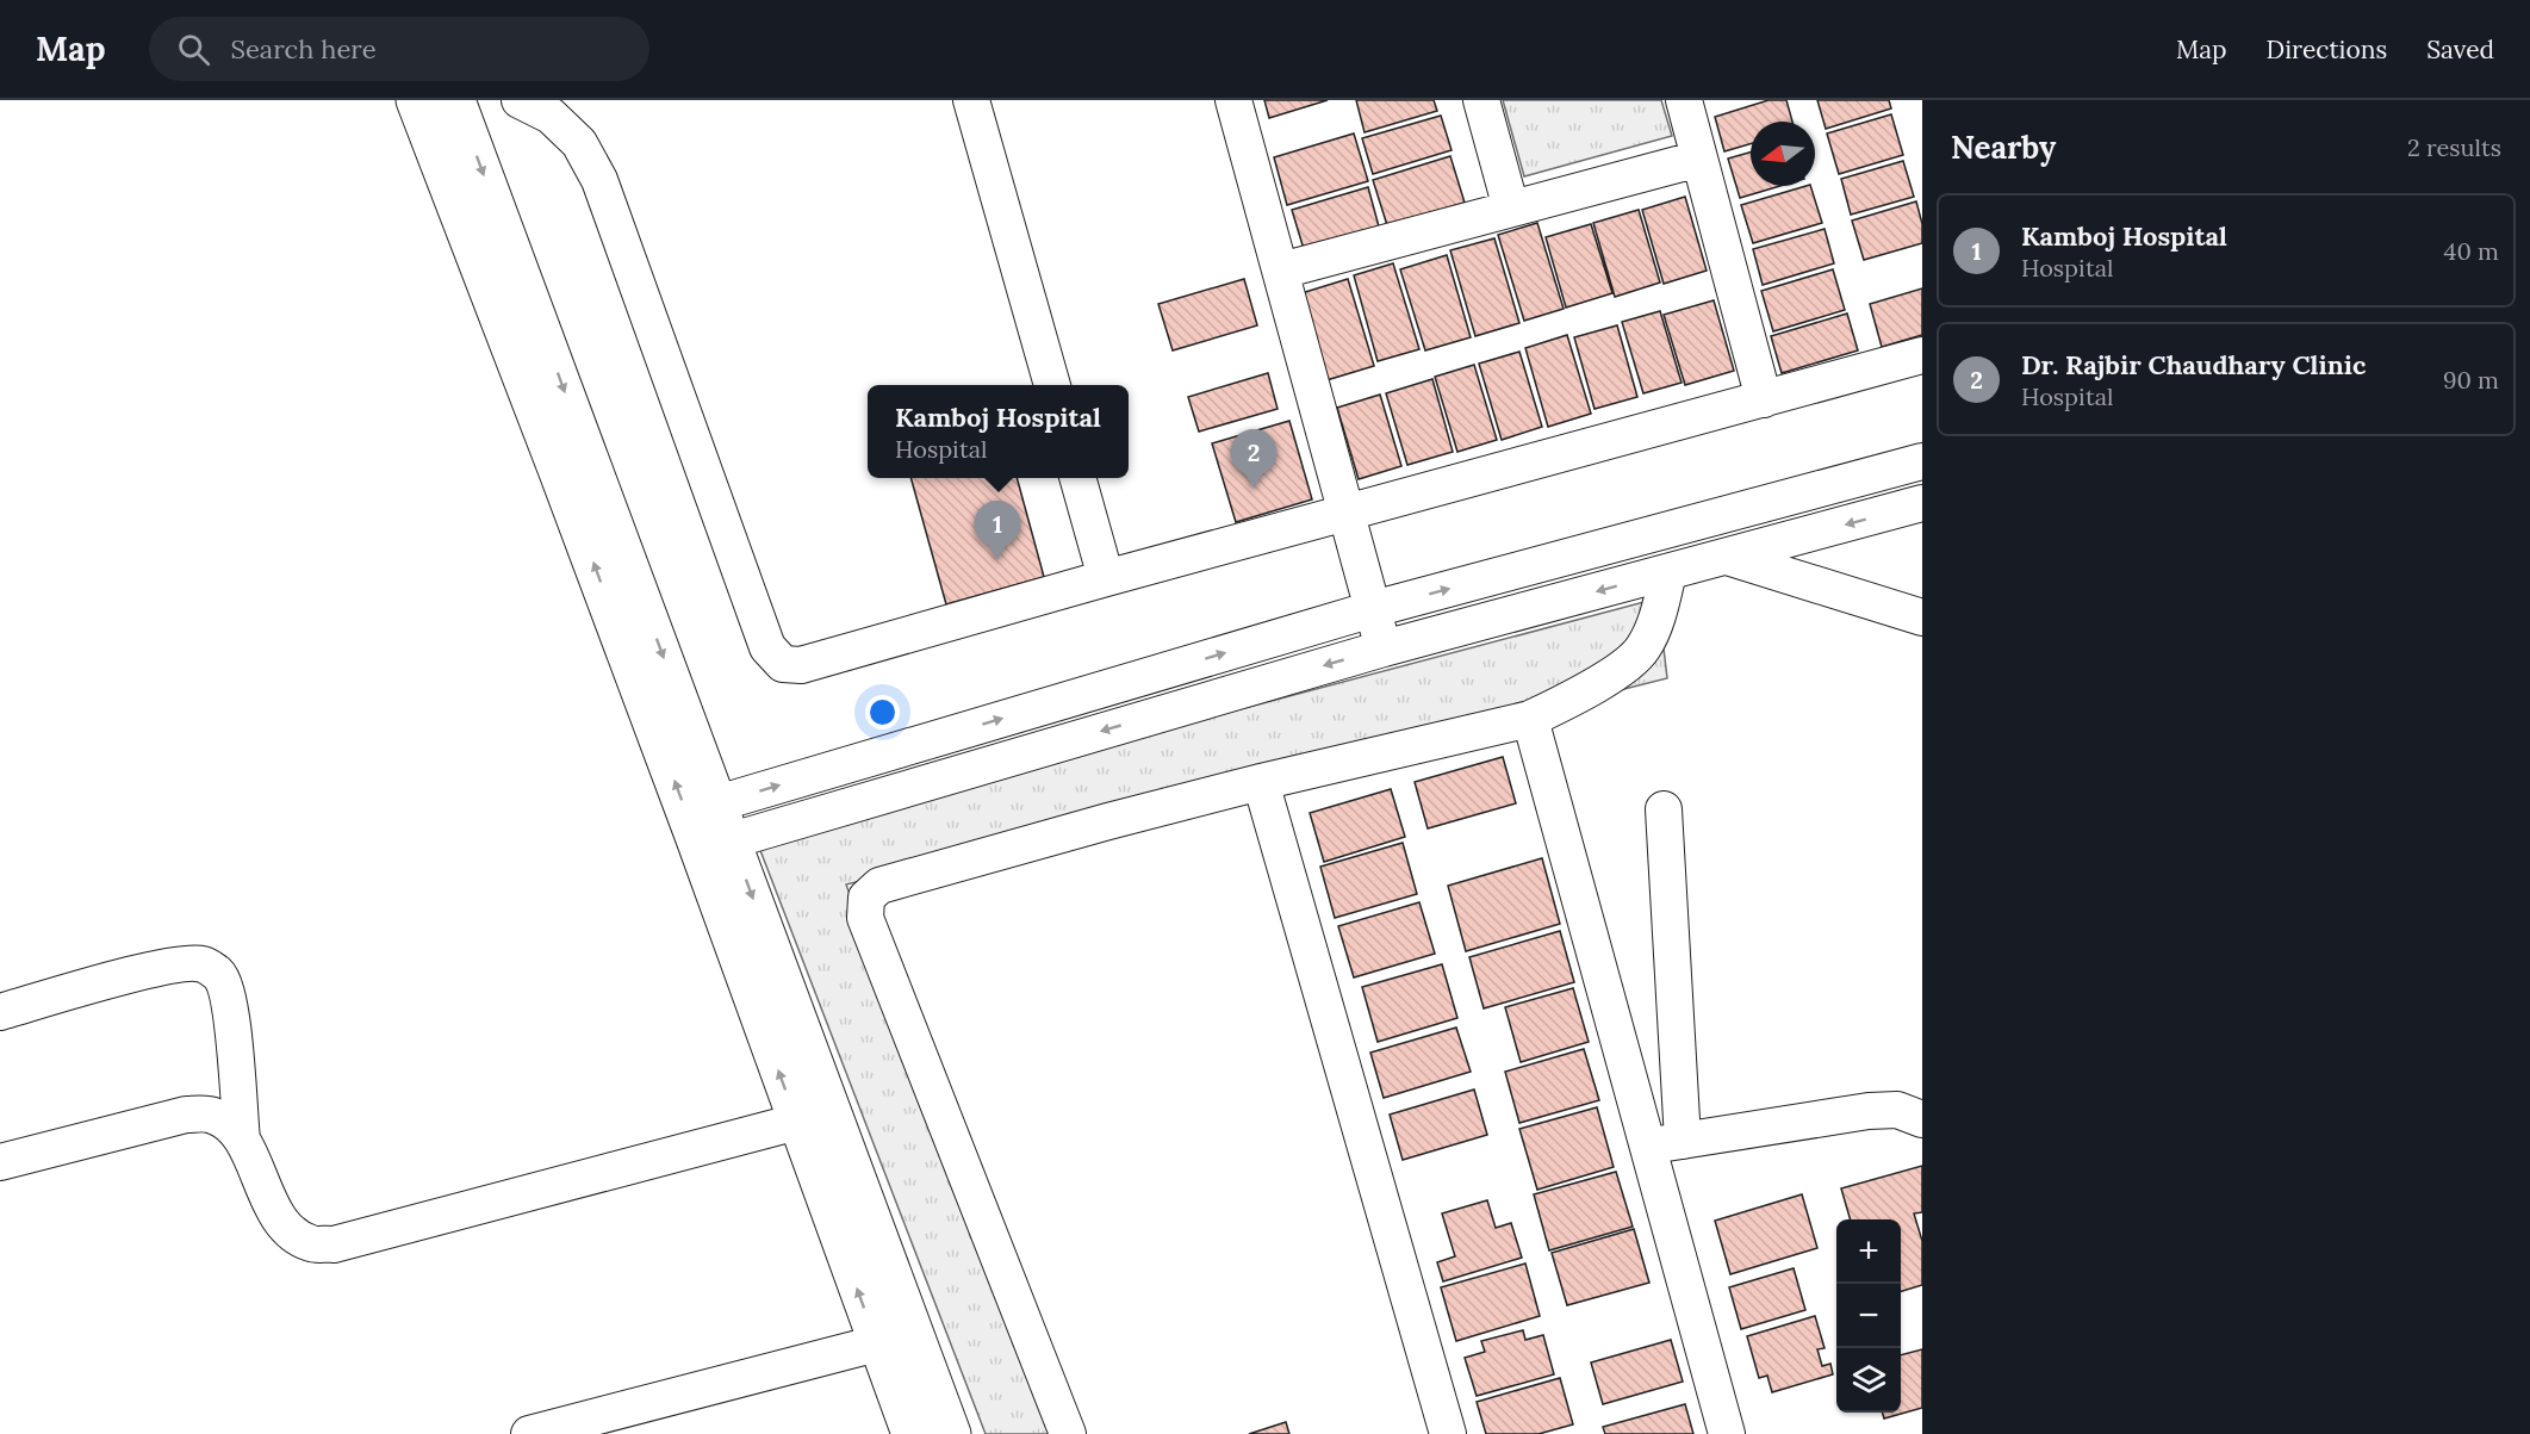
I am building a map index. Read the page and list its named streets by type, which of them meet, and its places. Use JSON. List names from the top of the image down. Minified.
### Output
{"north":"left","page":{"header":"Map","search":"Search here","nav":["Map","Directions","Saved"],"heading":["Nearby","2 results"],"list":[{"mark":"1","name":"Kamboj Hospital","note":"Hospital","value":"40 m"},{"mark":"2","name":"Dr. Rajbir Chaudhary Clinic","note":"Hospital","value":"90 m"}],"popup":["Kamboj Hospital","Hospital"],"pins":["2","1"],"map_buttons":["+","−"]}}
